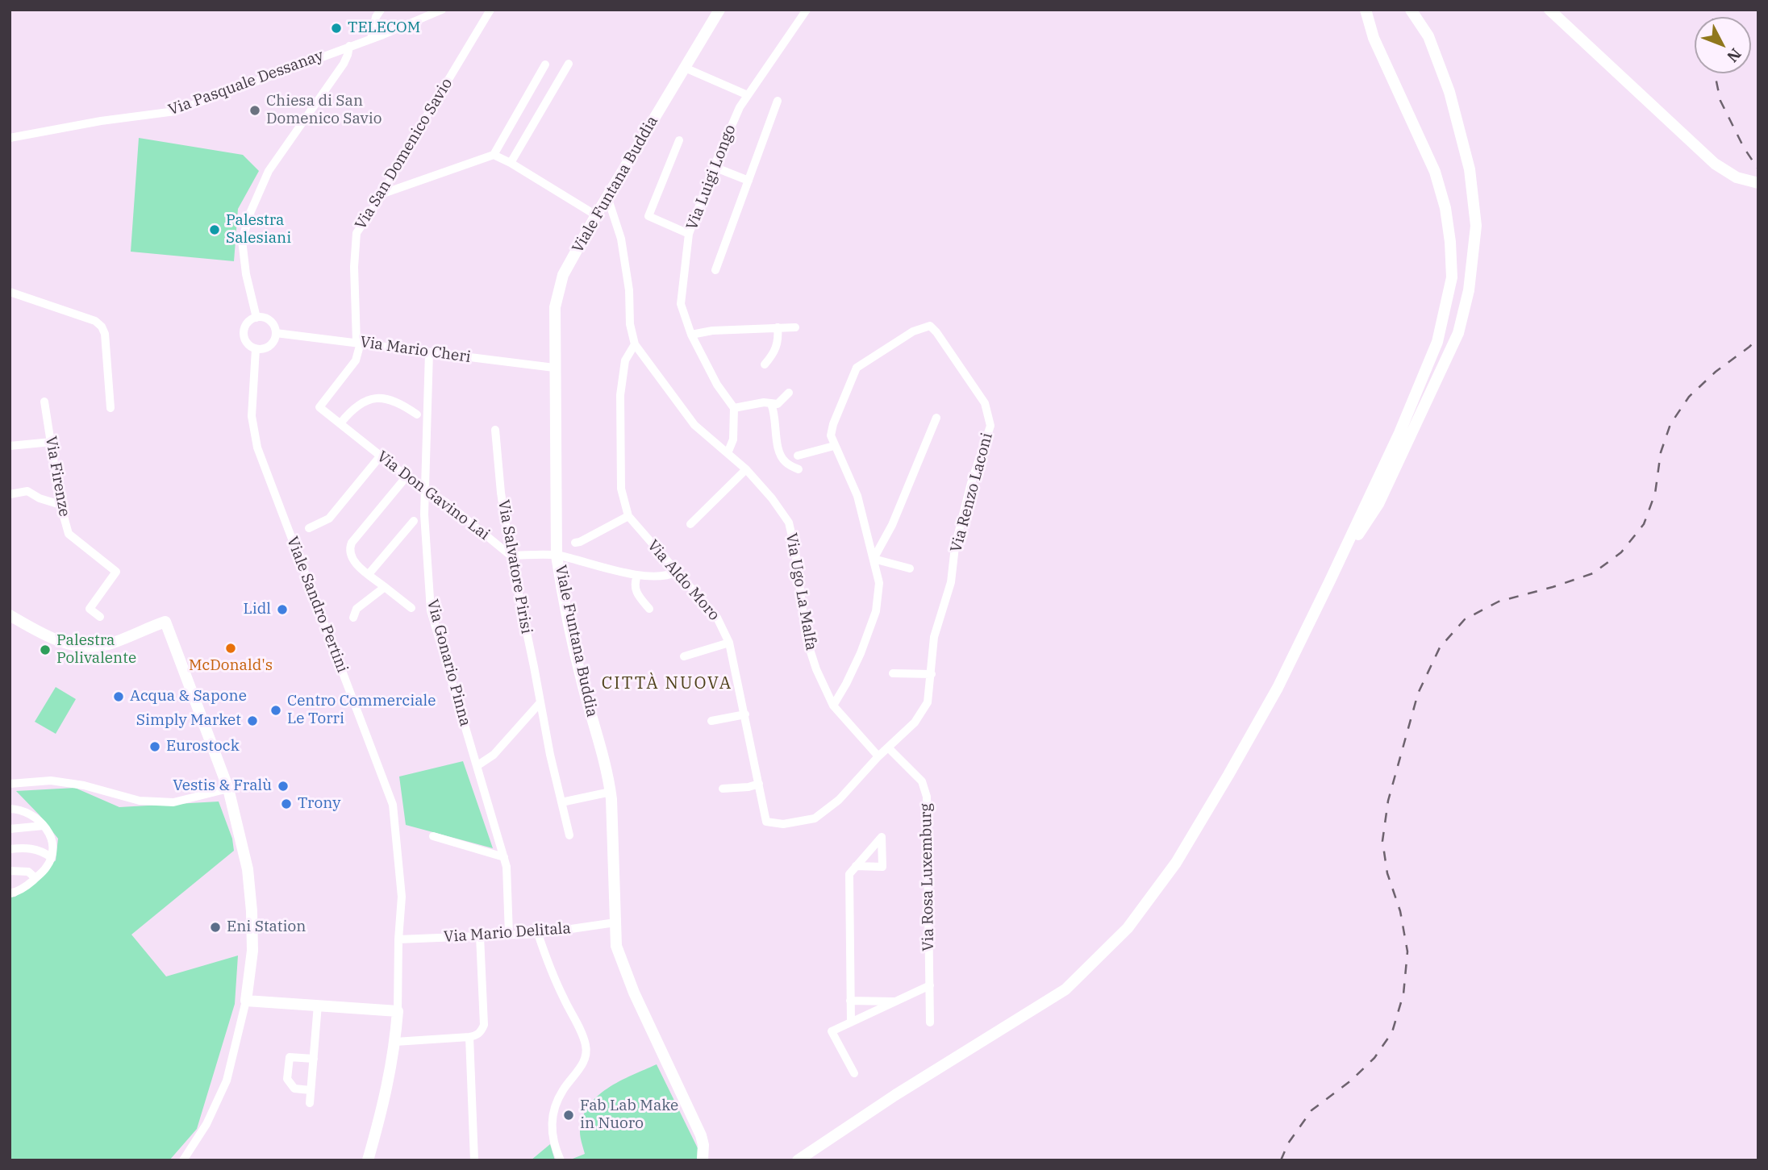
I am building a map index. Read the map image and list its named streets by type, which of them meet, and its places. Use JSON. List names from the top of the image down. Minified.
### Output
{"streets":{"main road":["Viale Funtana Buddia","Viale Sandro Pertini"],"street":["Via Pasquale Dessanay","Via San Domenico Savio","Via Luigi Longo","Via Mario Cheri","Via Firenze","Via Renzo Laconi","Via Don Gavino Lai","Via Salvatore Pirisi","Via Aldo Moro","Via Ugo La Malfa","Via Gonario Pinna","Via Rosa Luxemburg","Via Mario Delitala"]},"crossings":[["Via San Domenico Savio","Via Mario Cheri"],["Via San Domenico Savio","Via Don Gavino Lai"],["Viale Funtana Buddia","Via Mario Cheri"],["Viale Funtana Buddia","Via Ugo La Malfa"],["Viale Funtana Buddia","Via Mario Delitala"],["Via Mario Cheri","Via Don Gavino Lai"],["Via Mario Cheri","Viale Sandro Pertini"],["Via Mario Cheri","Via Gonario Pinna"],["Via Renzo Laconi","Via Ugo La Malfa"],["Via Don Gavino Lai","Via Salvatore Pirisi"],["Via Don Gavino Lai","Via Gonario Pinna"],["Via Aldo Moro","Via Ugo La Malfa"],["Viale Sandro Pertini","Via Mario Delitala"],["Via Gonario Pinna","Via Mario Delitala"]],"districts":["CITTÀ NUOVA"],"places":["TELECOM","Chiesa di San Domenico Savio","Palestra Salesiani","Lidl","McDonald's","Palestra Polivalente","Acqua & Sapone","Centro Commerciale Le Torri","Simply Market","Eurostock","Vestis & Fralù","Trony","Eni Station","Fab Lab Make in Nuoro"],"north":"bottom right"}
